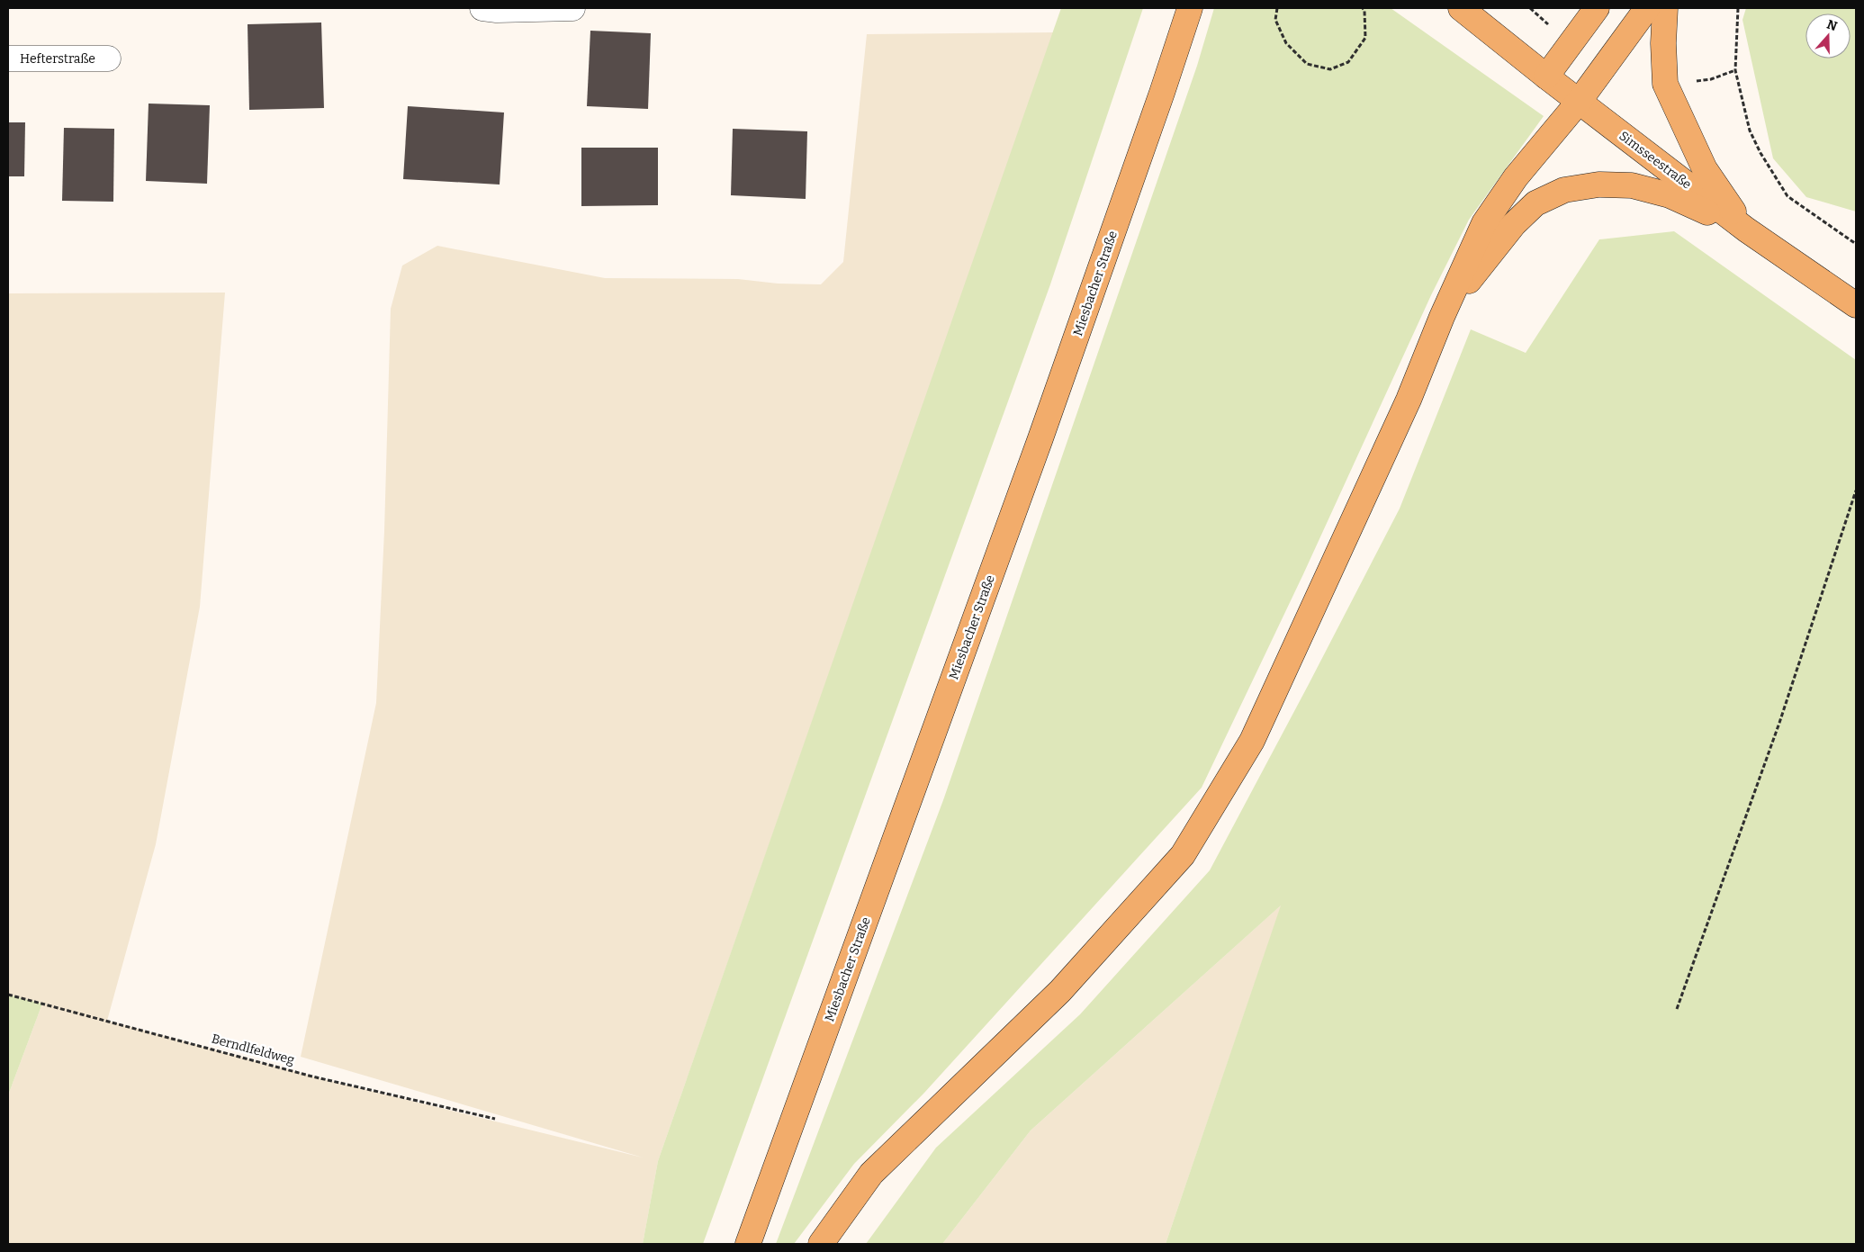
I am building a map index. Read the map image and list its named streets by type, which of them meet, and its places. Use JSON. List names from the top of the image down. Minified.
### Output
{"streets":{"main road":["Simsseestraße","Miesbacher Straße"],"street":["Hefterstraße"],"path":["Berndlfeldweg"]},"north":"top"}
